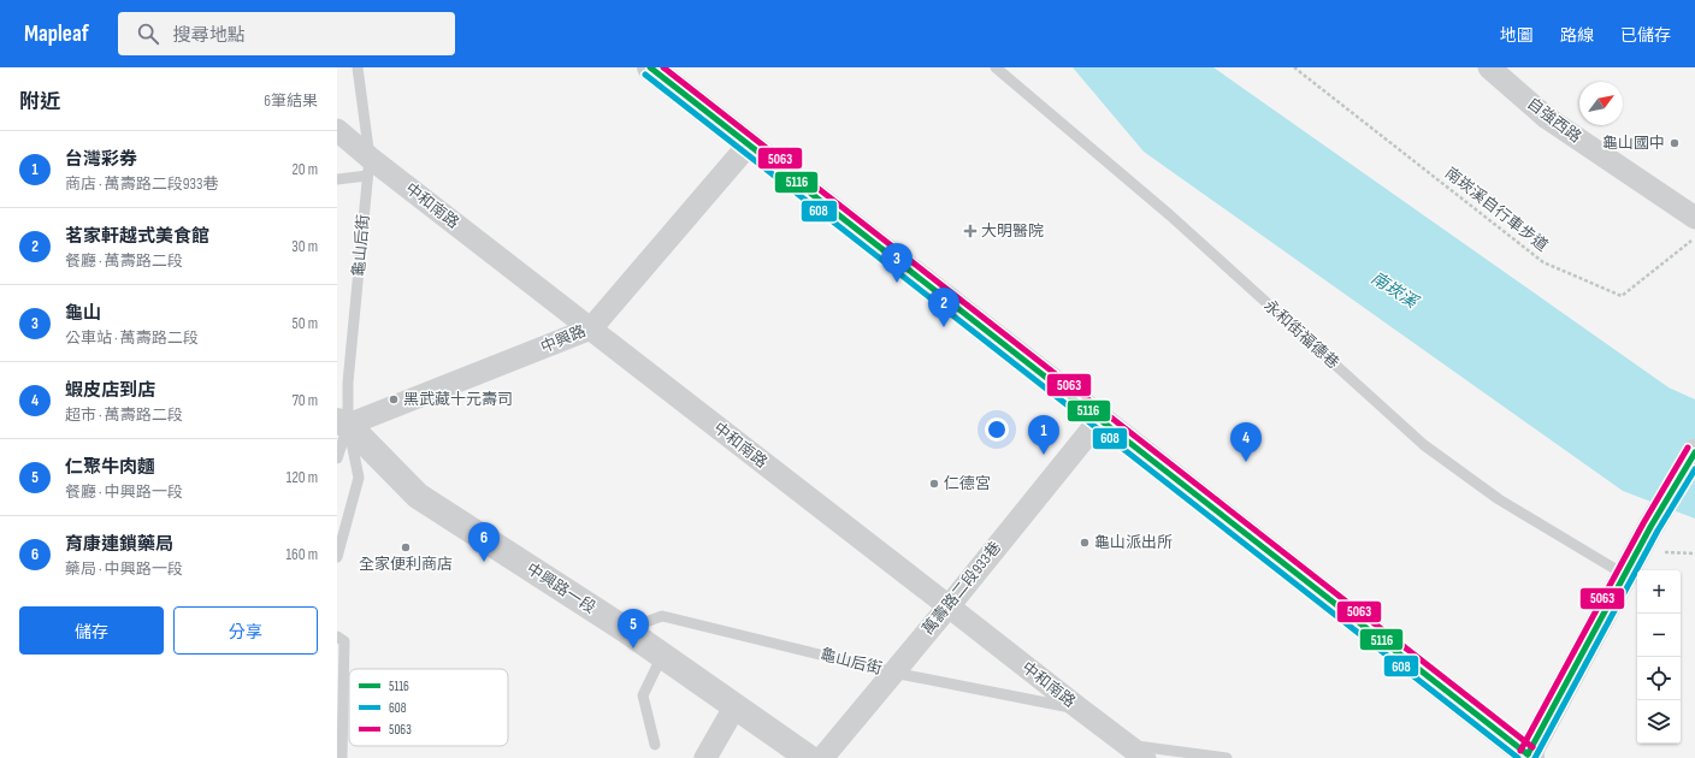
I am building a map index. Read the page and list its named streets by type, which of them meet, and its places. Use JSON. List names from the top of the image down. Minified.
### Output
{"streets":{"street":["自強西路","中和南路","中興路","中興路一段","萬壽路二段933巷"],"lane":["龜山后街","永和街福德巷"],"path":["南崁溪自行車步道"]},"crossings":[["中和南路","龜山后街"],["中和南路","中興路"],["中和南路","萬壽路二段933巷"],["龜山后街","中興路"],["龜山后街","中興路一段"],["龜山后街","萬壽路二段933巷"],["中興路","中興路一段"]],"water":["南崁溪"],"places":{"other":["龜山國中","黑武藏十元壽司","仁德宮","龜山派出所","全家便利商店"],"health":["大明醫院"]},"lines":["transit line 5116","transit line 5063","transit line 608"],"legend":["5116","608","5063"],"north":"top right","page":{"header":"Mapleaf","search":"搜尋地點","nav":["地圖","路線","已儲存"],"heading":["附近","6筆結果"],"list":[{"mark":"1","name":"台灣彩券","note":"商店 · 萬壽路二段933巷","value":"20 m"},{"mark":"2","name":"茗家軒越式美食館","note":"餐廳 · 萬壽路二段","value":"30 m"},{"mark":"3","name":"龜山","note":"公車站 · 萬壽路二段","value":"50 m"},{"mark":"4","name":"蝦皮店到店","note":"超市 · 萬壽路二段","value":"70 m"},{"mark":"5","name":"仁聚牛肉麵","note":"餐廳 · 中興路一段","value":"120 m"},{"mark":"6","name":"育康連鎖藥局","note":"藥局 · 中興路一段","value":"160 m"}],"pins":["3","2","1","4","6","5"],"map_buttons":["+","−"],"buttons":["儲存","分享"]}}
